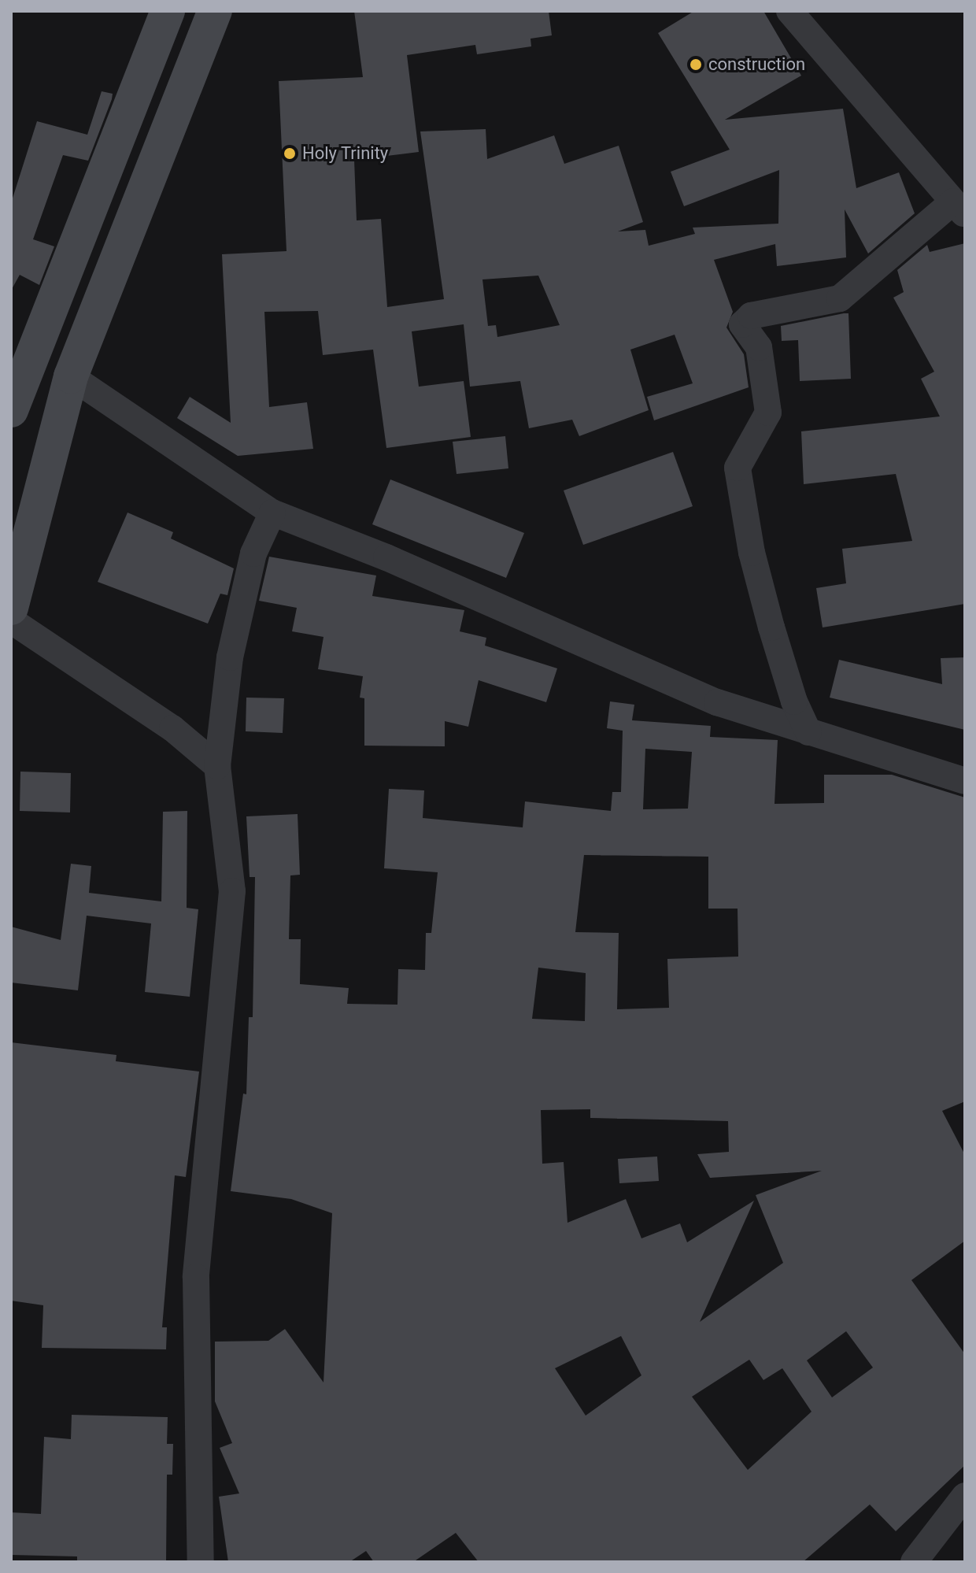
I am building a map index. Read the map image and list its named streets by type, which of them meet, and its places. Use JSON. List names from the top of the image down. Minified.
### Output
{"places":["construction","Holy Trinity"]}
